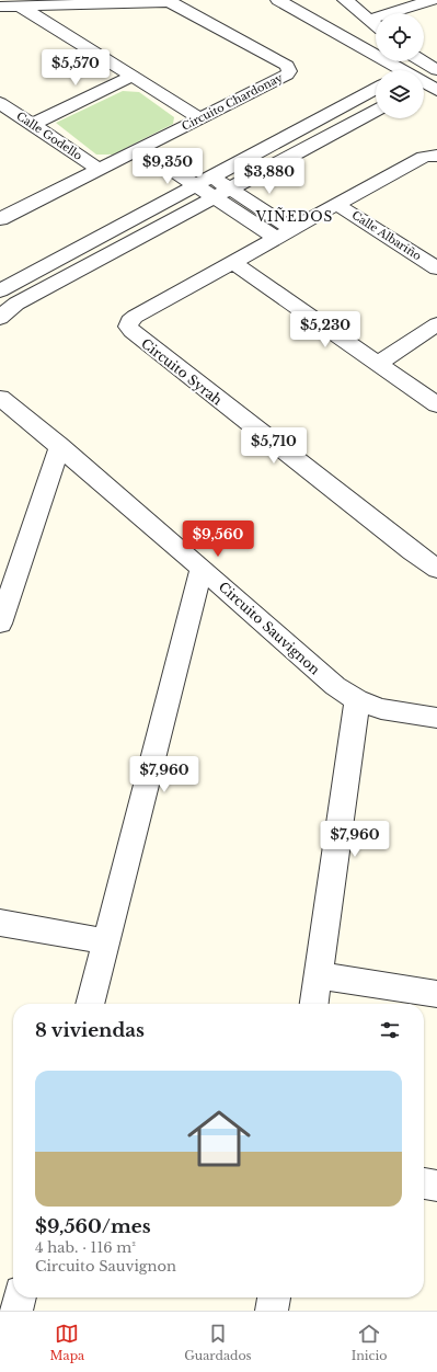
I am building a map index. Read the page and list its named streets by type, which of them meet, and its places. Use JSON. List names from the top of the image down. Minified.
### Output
{"streets":{"street":["Circuito Chardonay","Calle Godello","Calle Albariño","Circuito Syrah","Circuito Sauvignon"]},"crossings":[["Circuito Chardonay","Calle Godello"],["Calle Albariño","Circuito Syrah"]],"districts":["VIÑEDOS"],"page":{"price":["$5,570","$9,350","$3,880","$5,230","$5,710","$9,560","$7,960","$7,960"],"heading":"8 viviendas","list":[{"name":"$9,560/mes","note":"4 hab. · 116 m² · Circuito Sauvignon"}],"tabs":["Mapa","Guardados","Inicio"]}}
